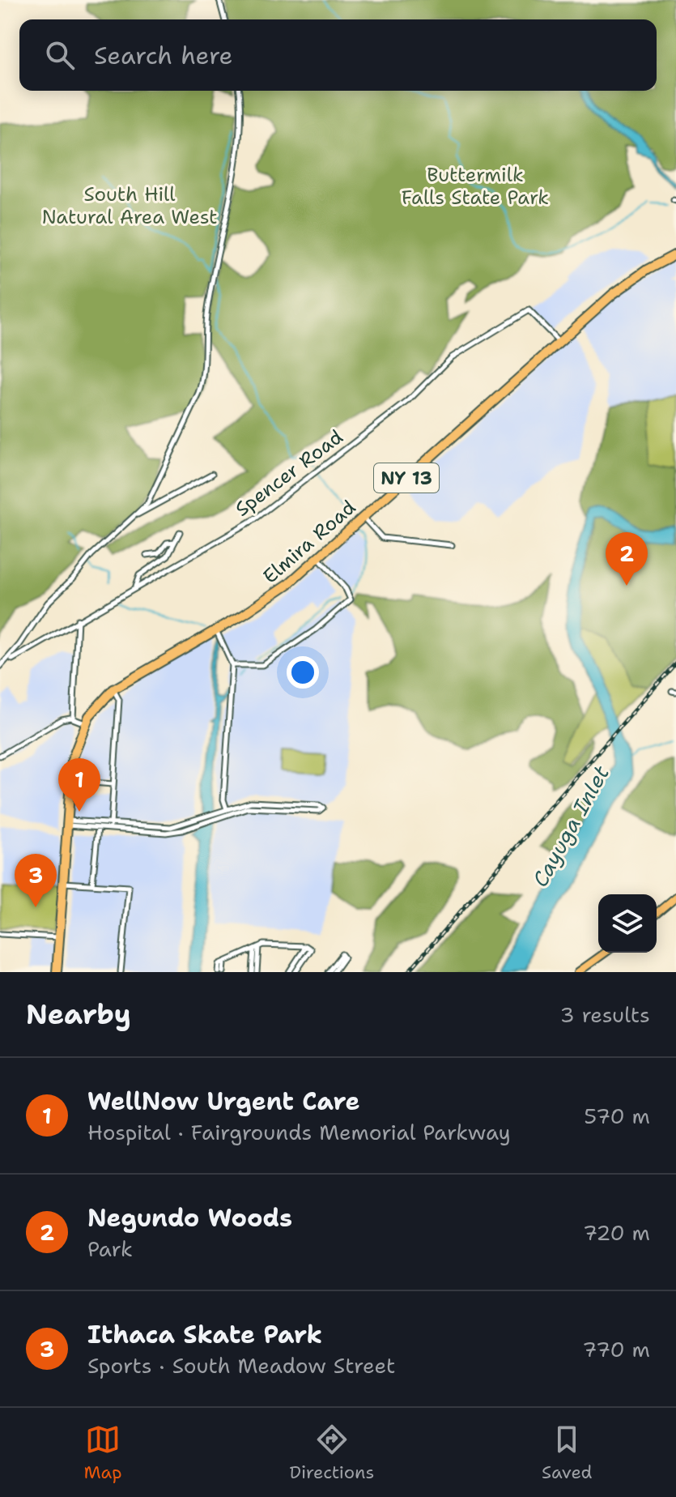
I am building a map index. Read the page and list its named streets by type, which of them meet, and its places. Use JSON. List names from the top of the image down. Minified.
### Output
{"streets":{"highway":["NY 13","Elmira Road"],"street":["Spencer Road"]},"crossings":[["Spencer Road","Elmira Road"],["NY 13","Elmira Road"]],"water":["Cayuga Inlet"],"parks":["Buttermilk Falls State Park","South Hill Natural Area West"],"page":{"search":"Search here","pins":["2","1","3"],"heading":["Nearby","3 results"],"list":[{"mark":"1","name":"WellNow Urgent Care","note":"Hospital · Fairgrounds Memorial Parkway","value":"570 m"},{"mark":"2","name":"Negundo Woods","note":"Park","value":"720 m"},{"mark":"3","name":"Ithaca Skate Park","note":"Sports · South Meadow Street","value":"770 m"}],"nav":["Map","Directions","Saved"]}}
